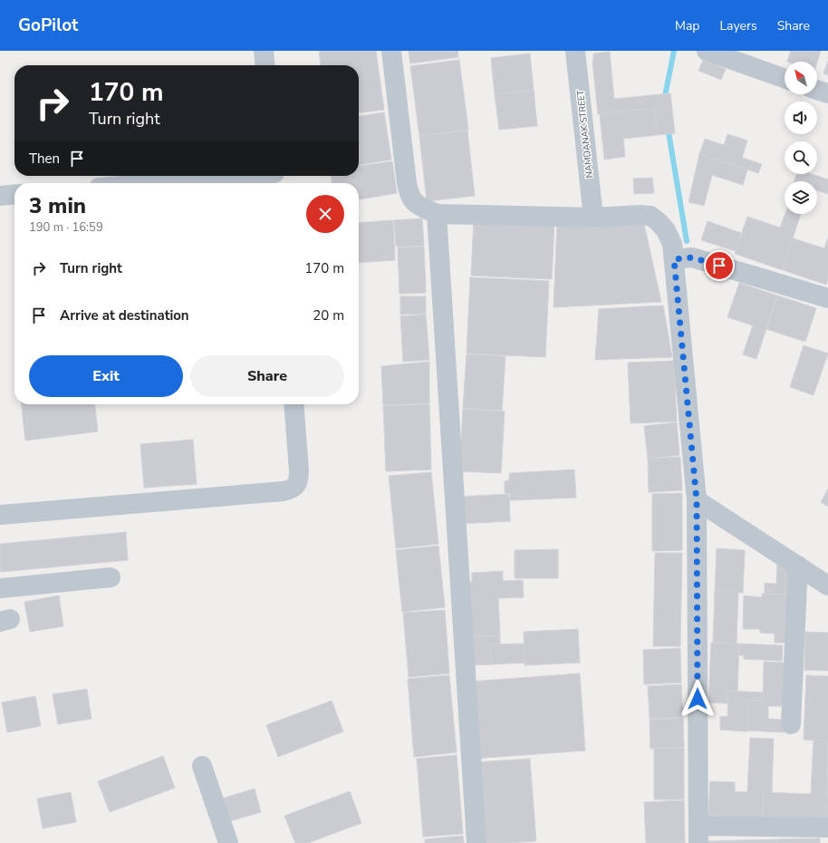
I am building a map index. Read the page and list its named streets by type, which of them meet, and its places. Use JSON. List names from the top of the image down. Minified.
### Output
{"streets":{"street":["NAMDANAK STREET"]},"north":"top left","page":{"header":"GoPilot","nav":["Map","Layers","Share"],"turn":["170 m","Turn right"],"then":"Then","heading":["3 min","190 m · 16:59"],"list":[{"name":"Turn right","value":"170 m"},{"name":"Arrive at destination","value":"20 m"}],"buttons":["Exit","Share"]}}
